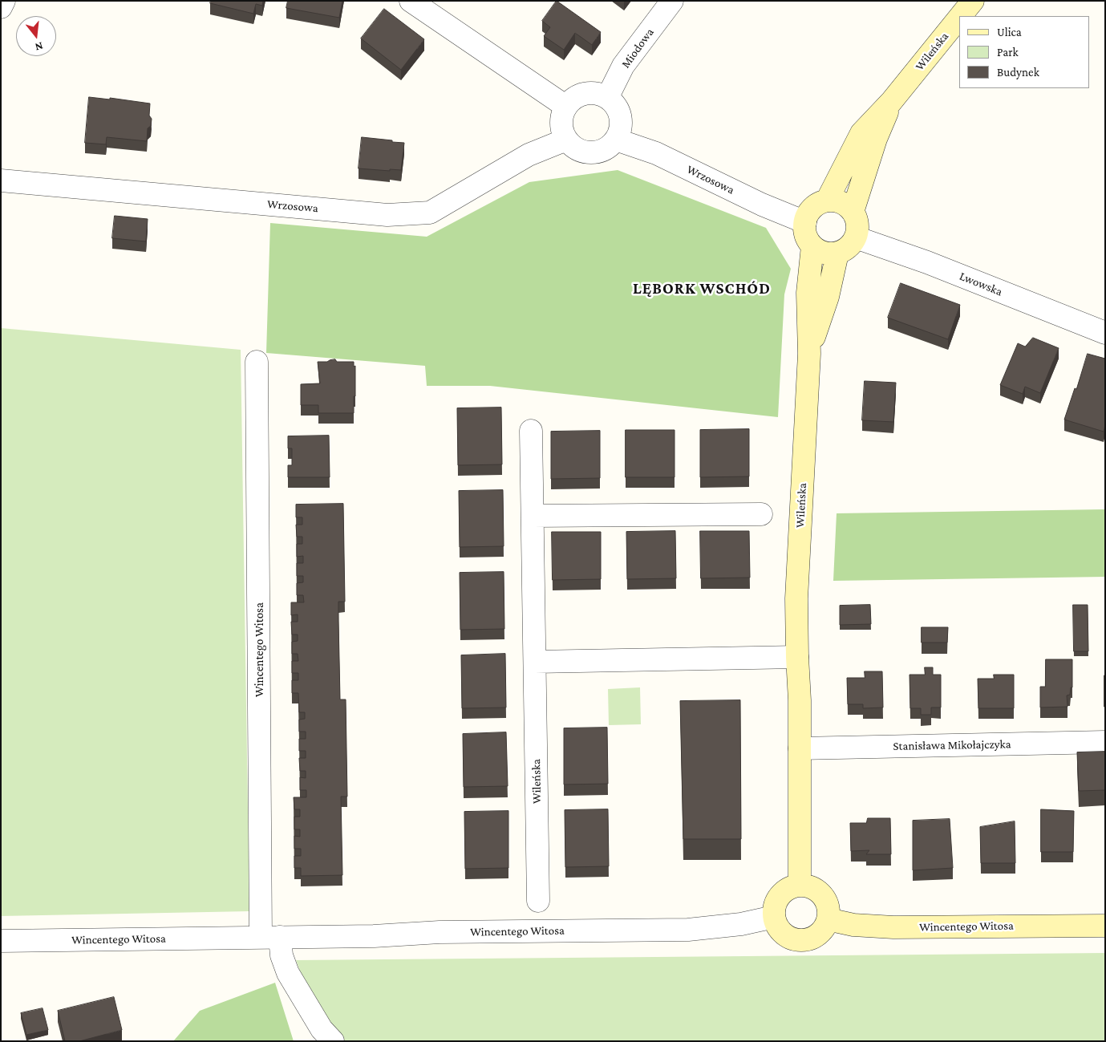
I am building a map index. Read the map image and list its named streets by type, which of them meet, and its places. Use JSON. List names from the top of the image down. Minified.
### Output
{"streets":{"main road":["Wileńska","Wincentego Witosa"],"street":["Miodowa","Wrzosowa","Lwowska","Stanisława Mikołajczyka"]},"crossings":[["Miodowa","Wrzosowa"],["Wileńska","Wrzosowa"],["Wileńska","Lwowska"],["Wileńska","Wincentego Witosa"],["Wileńska","Stanisława Mikołajczyka"],["Wrzosowa","Lwowska"]],"districts":["LĘBORK WSCHÓD"],"legend":["Ulica","Park","Budynek"],"north":"bottom"}
